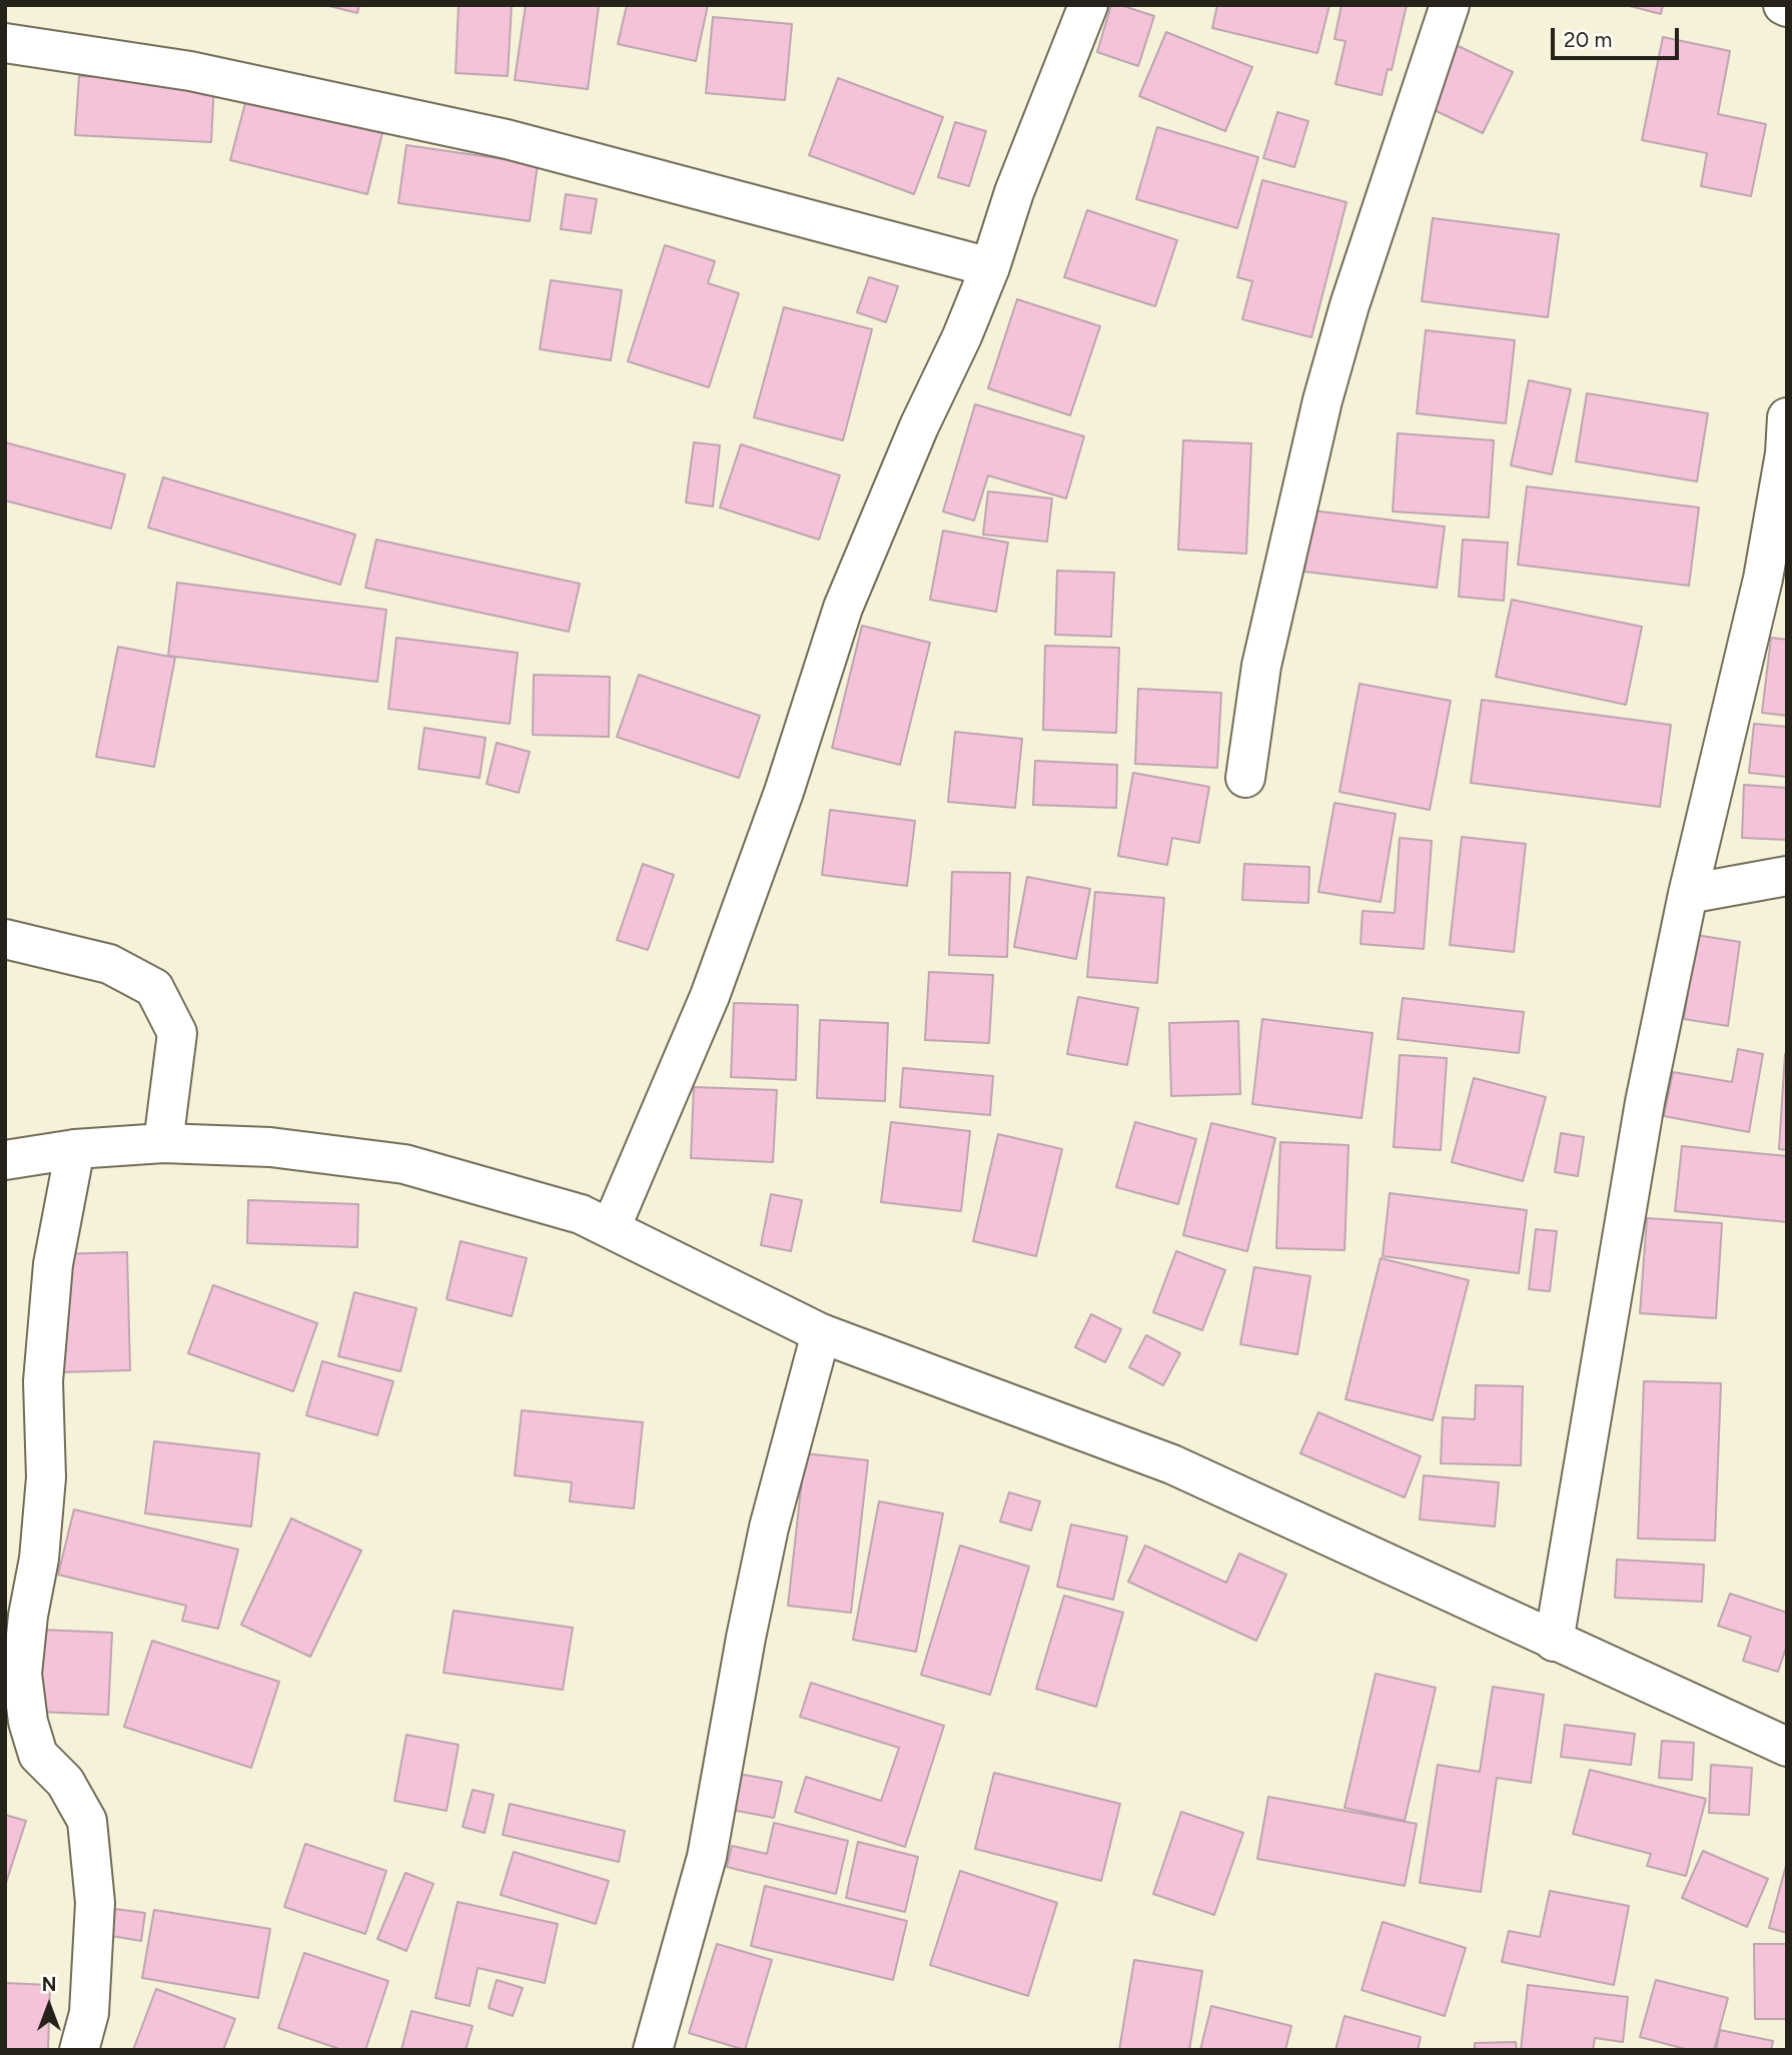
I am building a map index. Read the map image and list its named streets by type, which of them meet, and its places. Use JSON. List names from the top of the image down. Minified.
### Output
{"scale_bar":"20 m","north":"top"}
